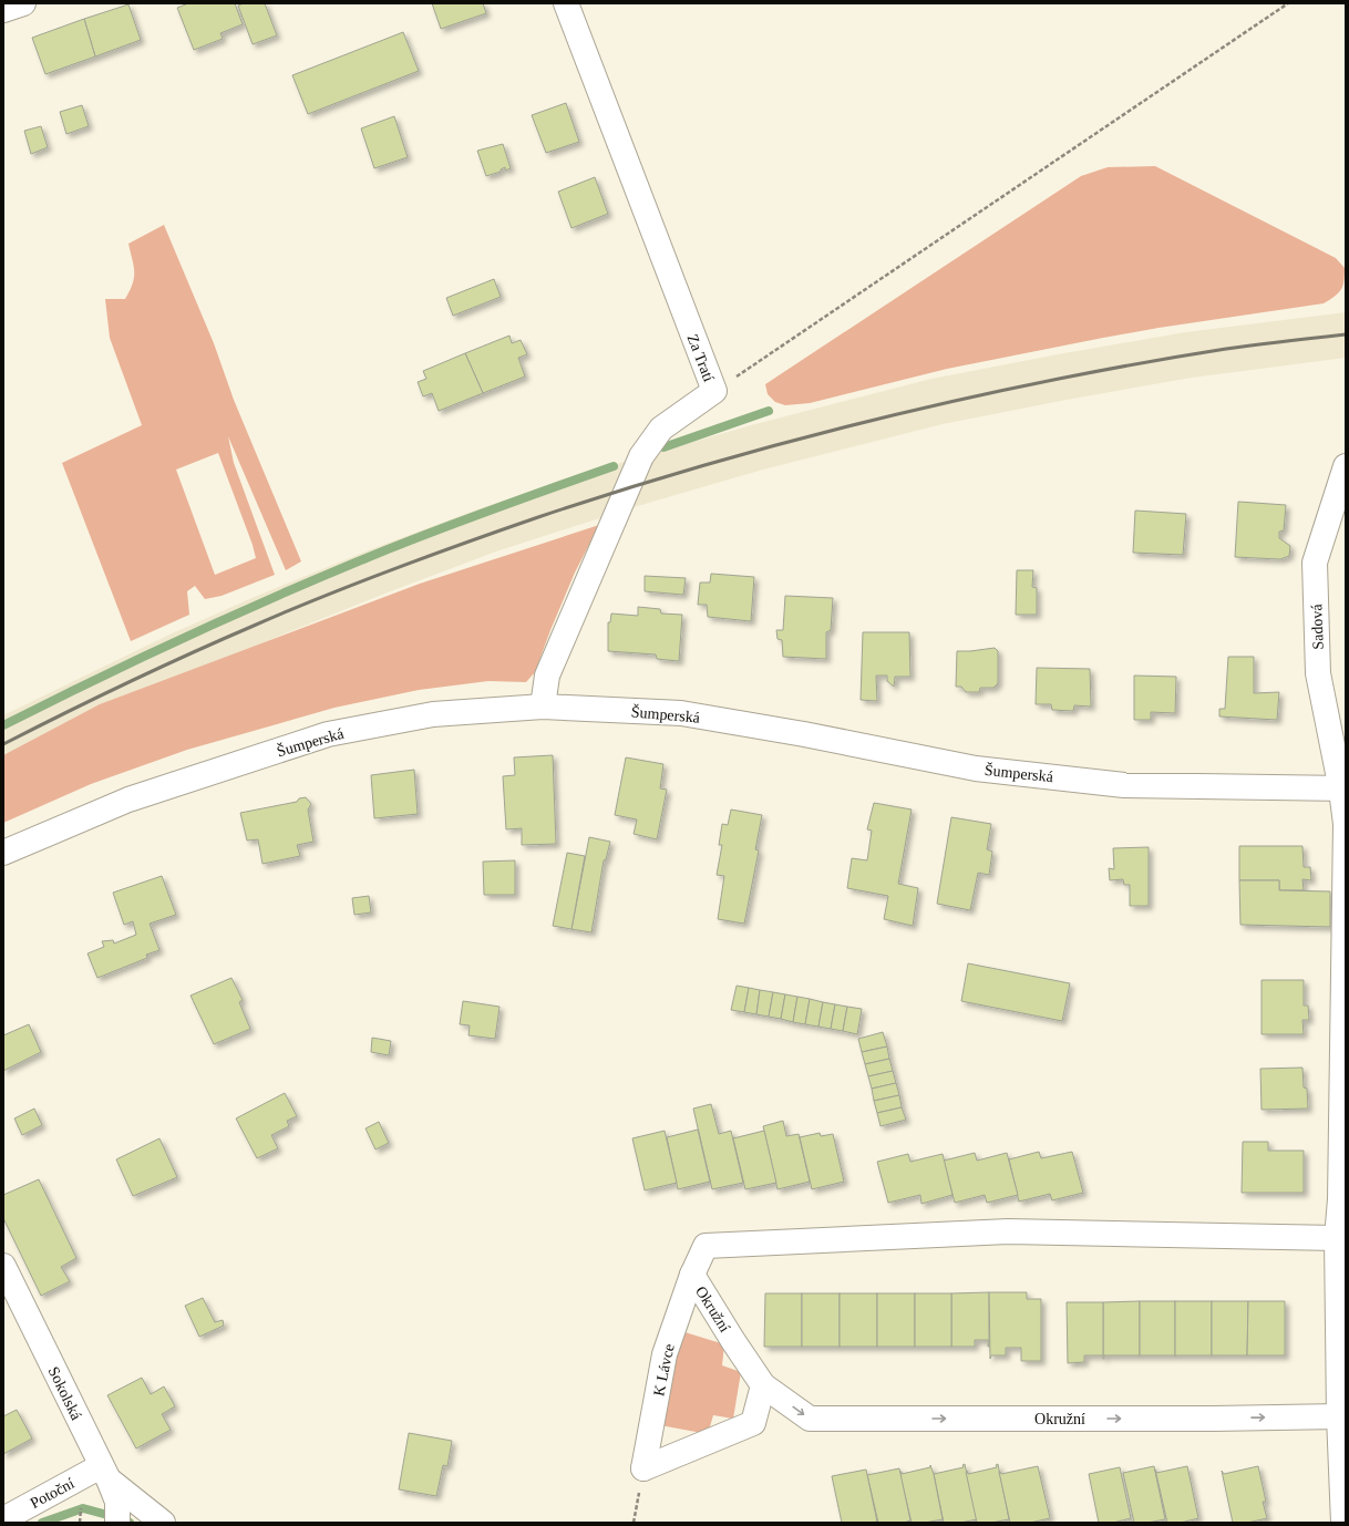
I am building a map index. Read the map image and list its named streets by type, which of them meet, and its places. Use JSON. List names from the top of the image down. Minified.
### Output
{"streets":{"street":["Za Tratí","Sadová","Šumperská","Okružní","K Lávce","Sokolská","Potoční"]},"crossings":[["Za Tratí","Šumperská"],["Sadová","Šumperská"],["Sadová","Okružní"],["Okružní","K Lávce"],["Sokolská","Potoční"]]}
